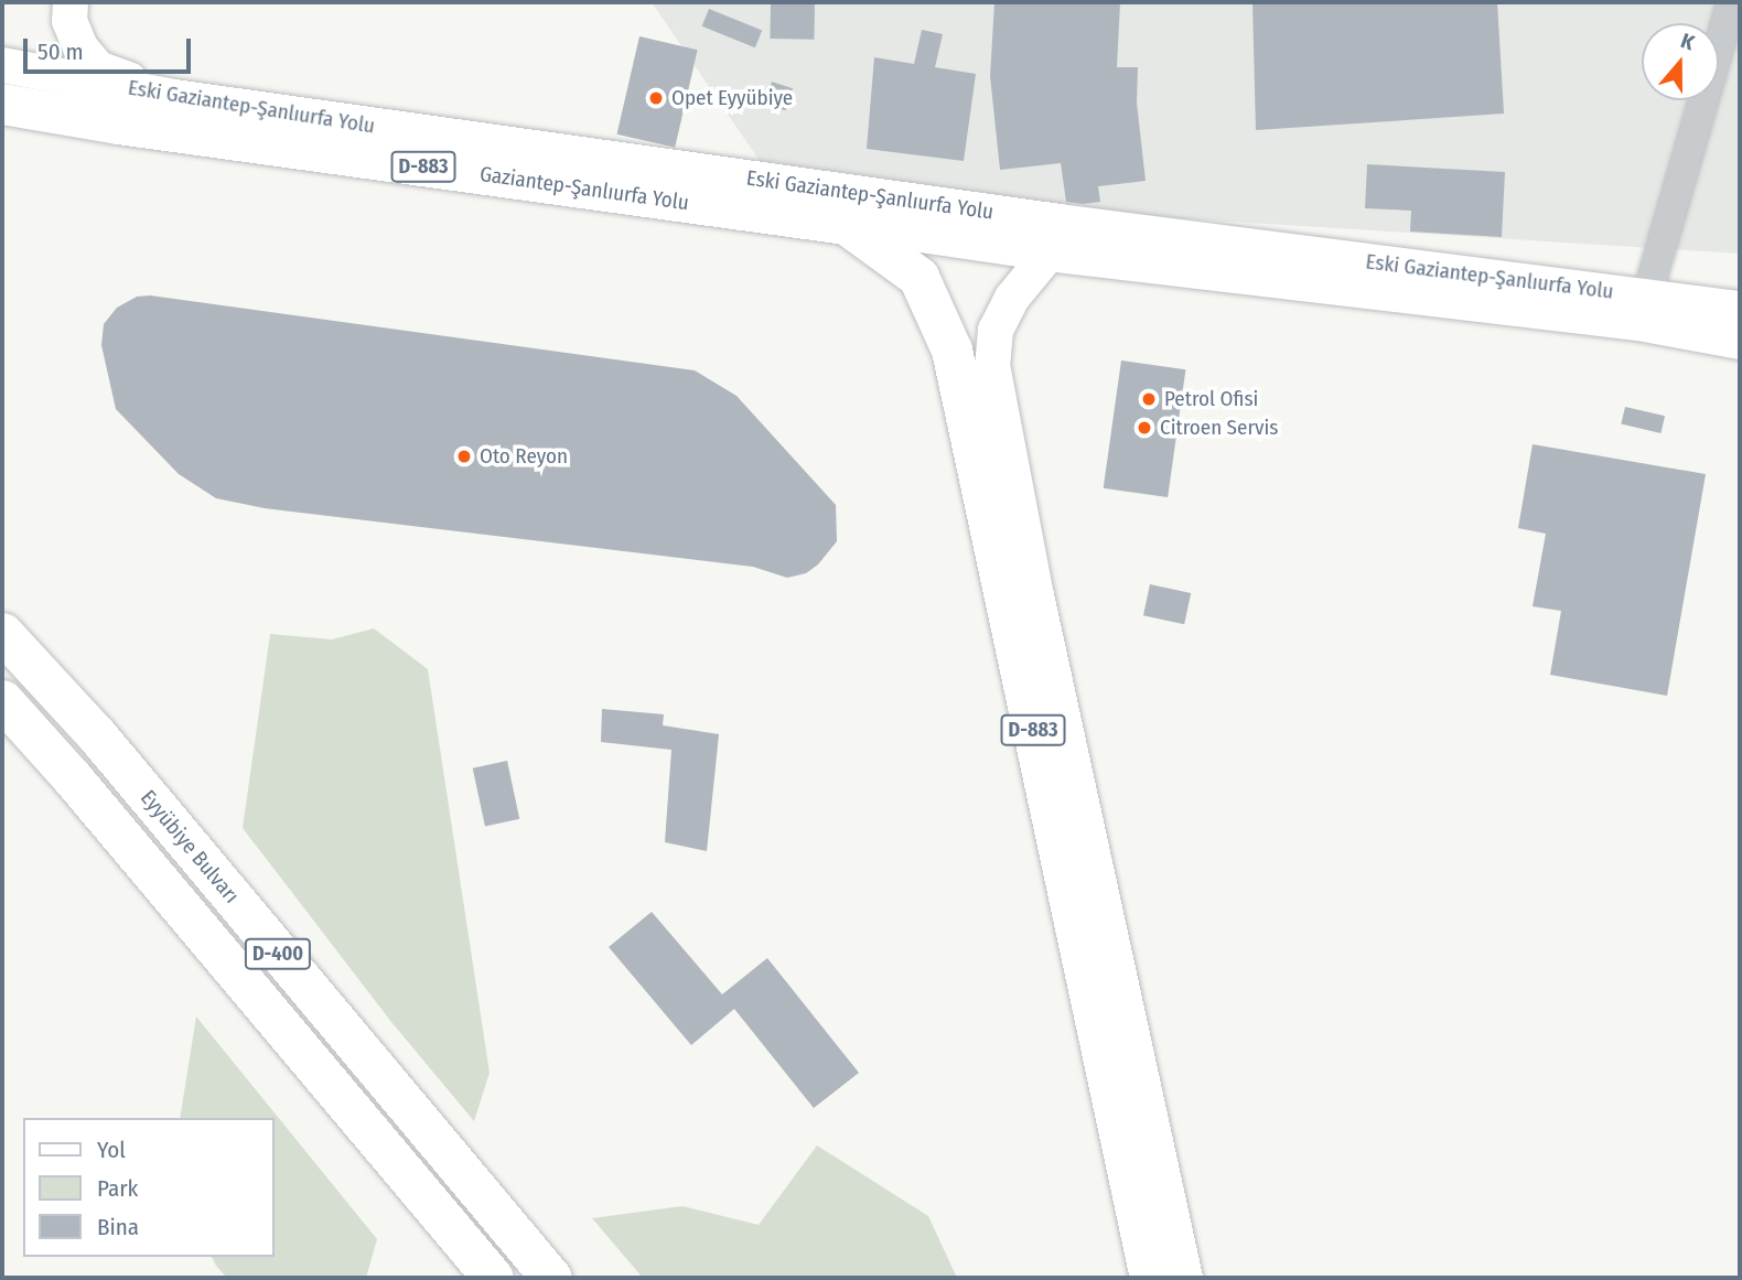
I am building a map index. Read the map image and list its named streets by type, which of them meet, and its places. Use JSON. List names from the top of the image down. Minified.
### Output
{"streets":{"highway":["D-883","Gaziantep-Şanlıurfa Yolu","Eyyübiye Bulvarı","D-400"],"main road":["Eski Gaziantep-Şanlıurfa Yolu"]},"crossings":[["Eski Gaziantep-Şanlıurfa Yolu","D-883"],["Eski Gaziantep-Şanlıurfa Yolu","Gaziantep-Şanlıurfa Yolu"],["D-883","Gaziantep-Şanlıurfa Yolu"]],"places":["Opet Eyyübiye","Petrol Ofisi","Citroen Servis","Oto Reyon"],"legend":["Yol","Park","Bina"],"scale_bar":"50 m","north":"top"}
